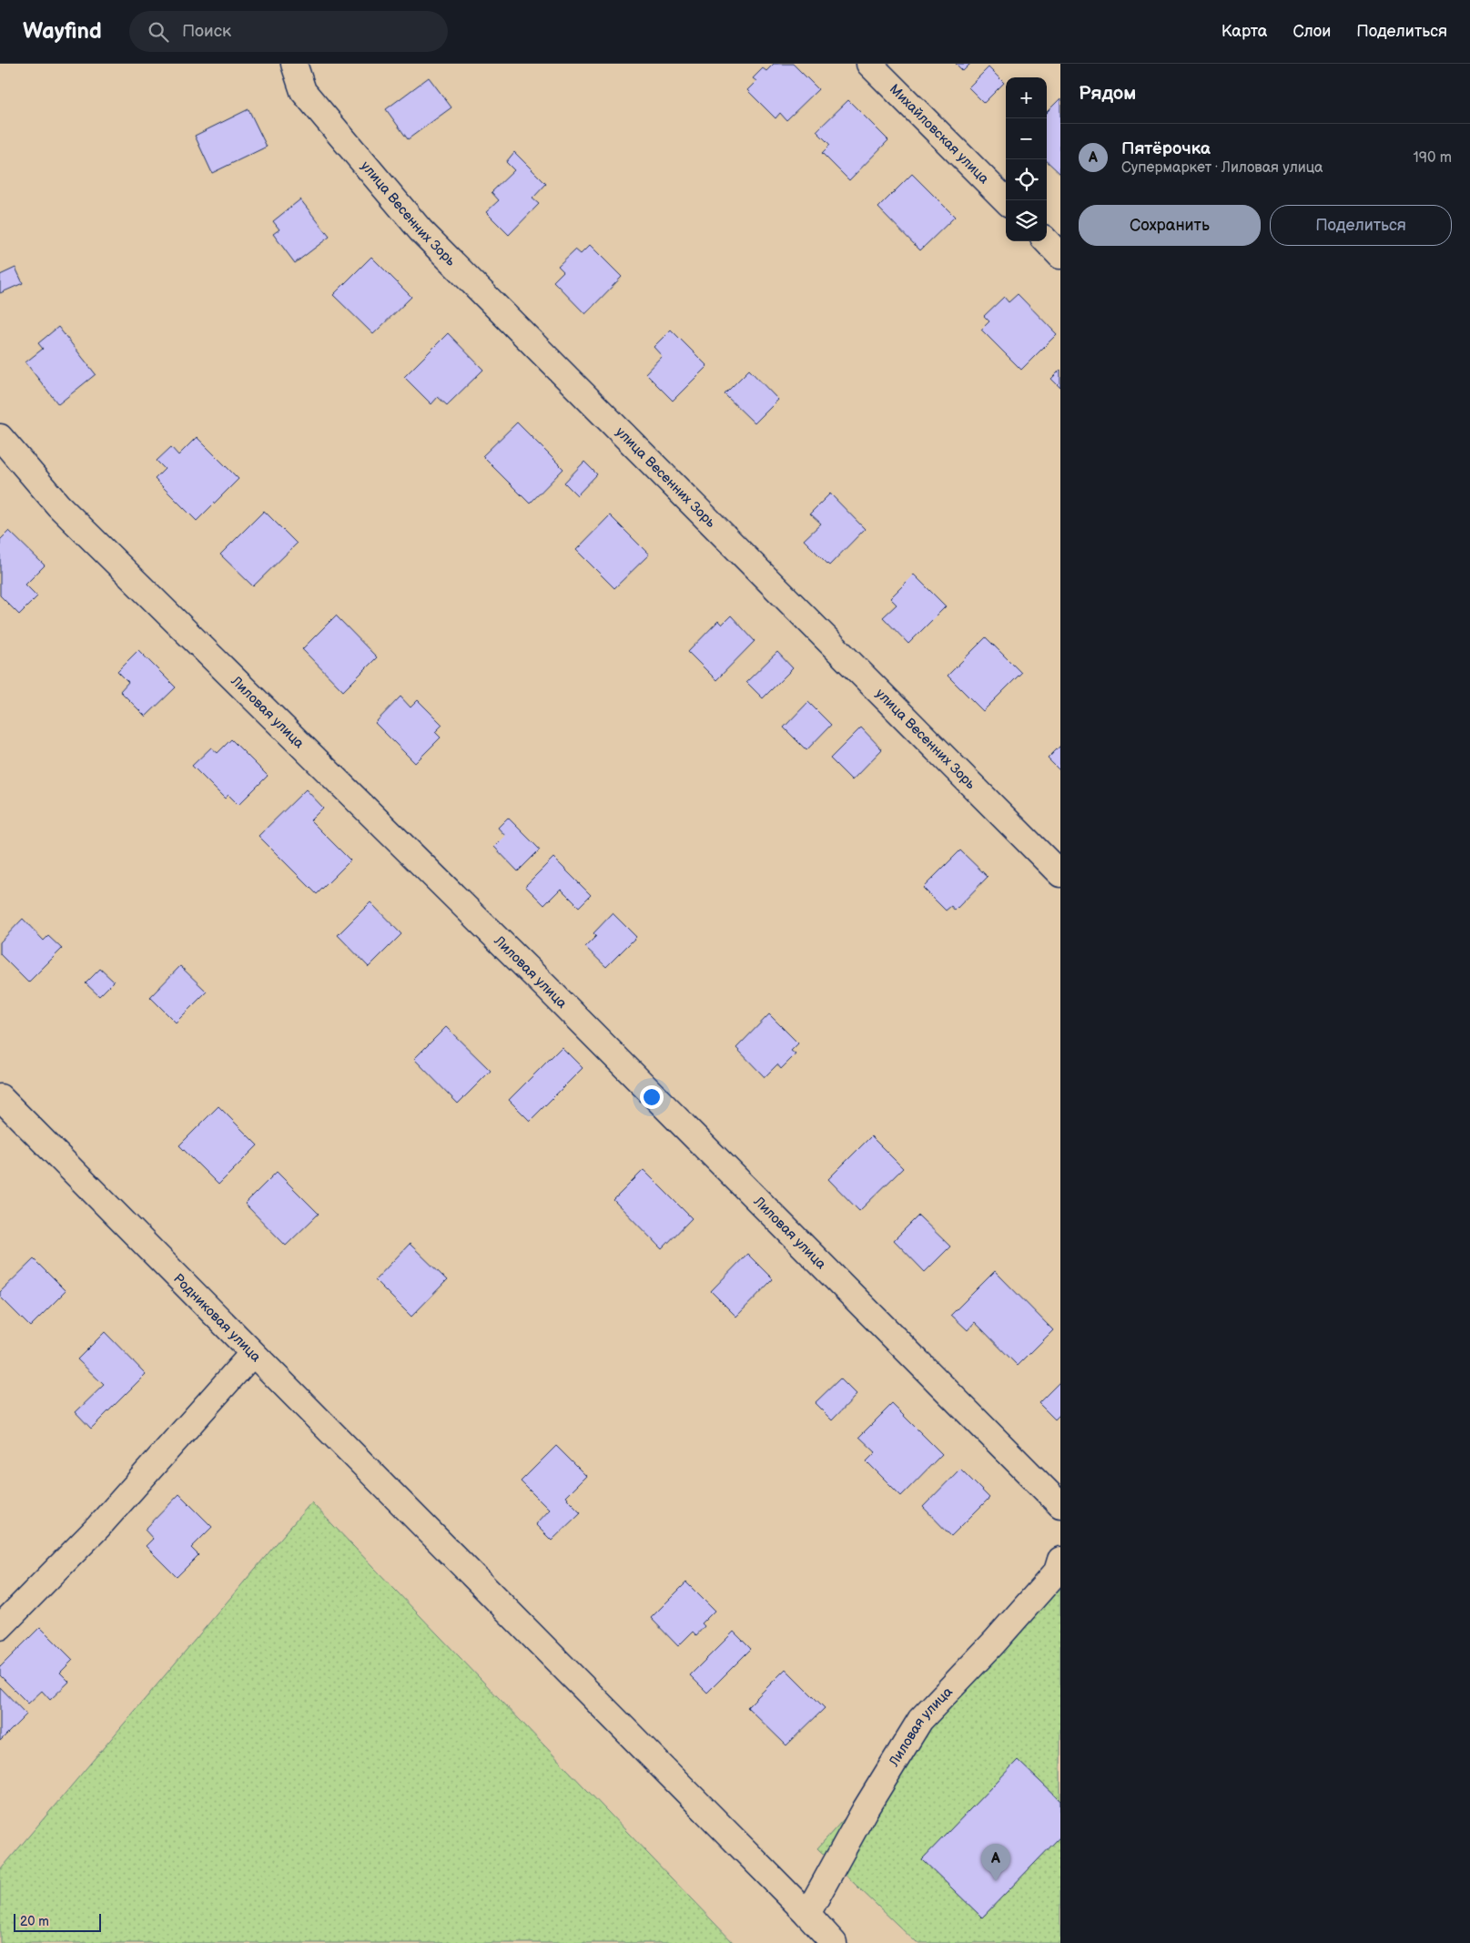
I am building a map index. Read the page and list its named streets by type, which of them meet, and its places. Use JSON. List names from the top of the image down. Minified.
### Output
{"streets":{"street":["Михайловская улица","улица Весенних Зорь","Лиловая улица","Родниковая улица"]},"crossings":[["Лиловая улица","Родниковая улица"]],"scale_bar":"20 m","page":{"header":"Wayfind","search":"Поиск","nav":["Карта","Слои","Поделиться"],"heading":"Рядом","map_buttons":["+","−"],"list":[{"mark":"A","name":"Пятёрочка","note":"Супермаркет · Лиловая улица","value":"190 m"}],"buttons":["Сохранить","Поделиться"],"pins":"A","scale":"20 m"}}
